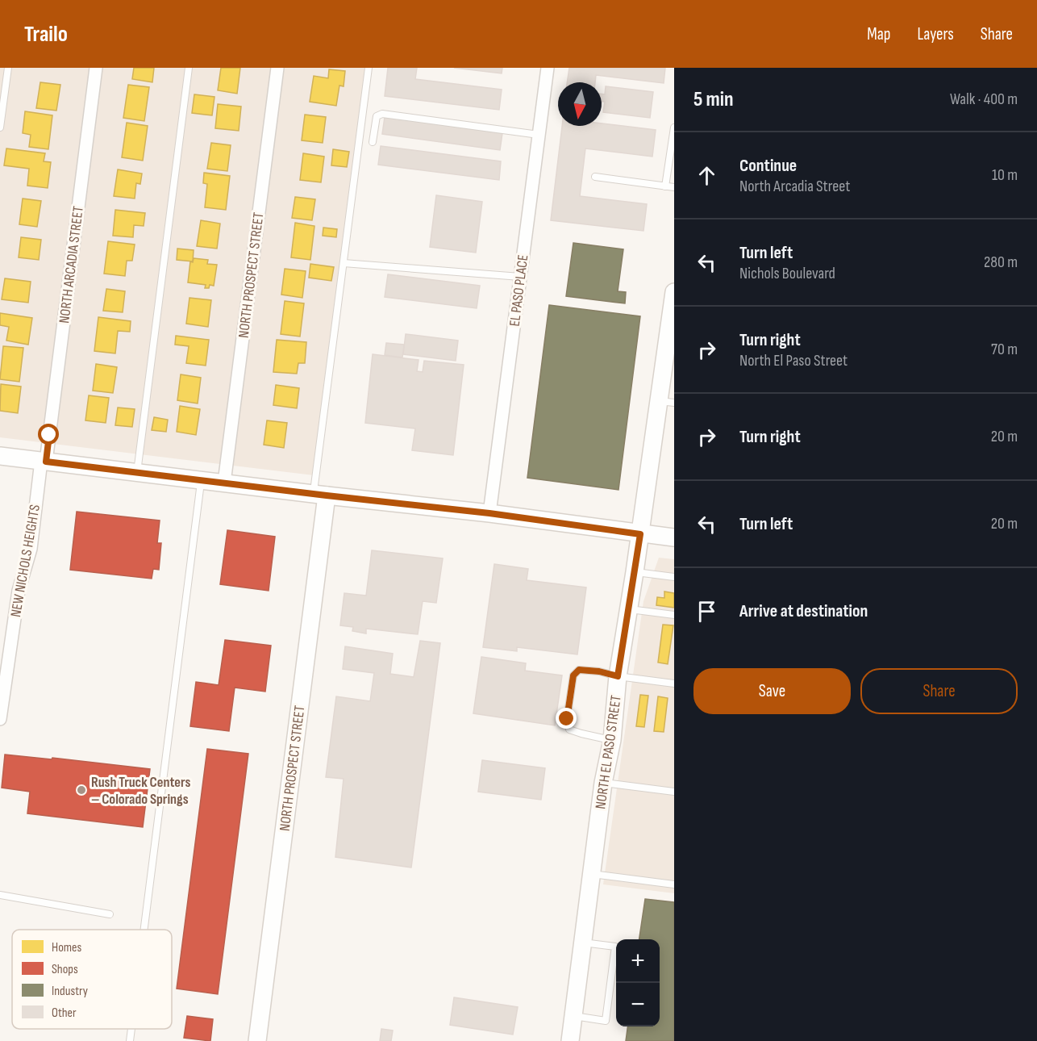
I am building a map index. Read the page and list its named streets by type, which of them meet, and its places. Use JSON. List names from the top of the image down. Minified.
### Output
{"streets":{"street":["NORTH ARCADIA STREET","NORTH PROSPECT STREET","EL PASO PLACE","NEW NICHOLS HEIGHTS","NORTH EL PASO STREET"]},"crossings":[["NORTH ARCADIA STREET","NEW NICHOLS HEIGHTS"]],"places":["Rush Truck Centers – Colorado Springs"],"legend":["Homes","Shops","Industry","Other"],"north":"bottom","page":{"header":"Trailo","nav":["Map","Layers","Share"],"heading":["5 min","Walk · 400 m"],"list":[["Continue","North Arcadia Street","10 m"],["Turn left","Nichols Boulevard","280 m"],["Turn right","North El Paso Street","70 m"],["Turn right","20 m"],["Turn left","20 m"],"Arrive at destination"],"buttons":["Save","Share"],"map_buttons":["+","−"]}}
